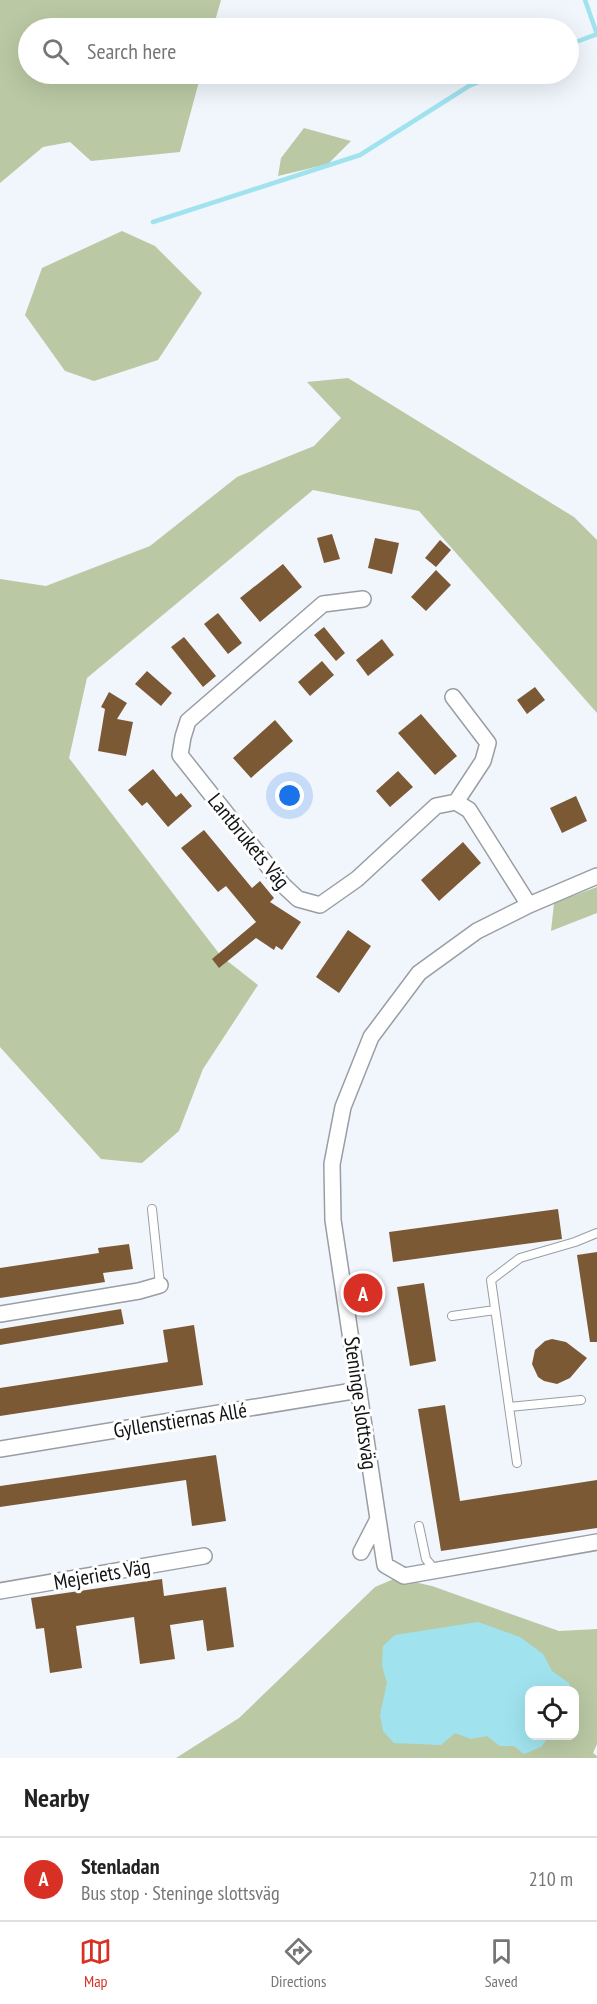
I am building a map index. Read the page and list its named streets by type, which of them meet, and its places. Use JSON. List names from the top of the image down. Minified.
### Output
{"streets":{"street":["Lantbrukets Väg","Steninge slottsväg","Gyllenstiernas Allé","Mejeriets Väg"]},"crossings":[["Steninge slottsväg","Gyllenstiernas Allé"]],"page":{"search":"Search here","pins":"A","heading":"Nearby","list":[{"mark":"A","name":"Stenladan","note":"Bus stop · Steninge slottsväg","value":"210 m"}],"nav":["Map","Directions","Saved"]}}
